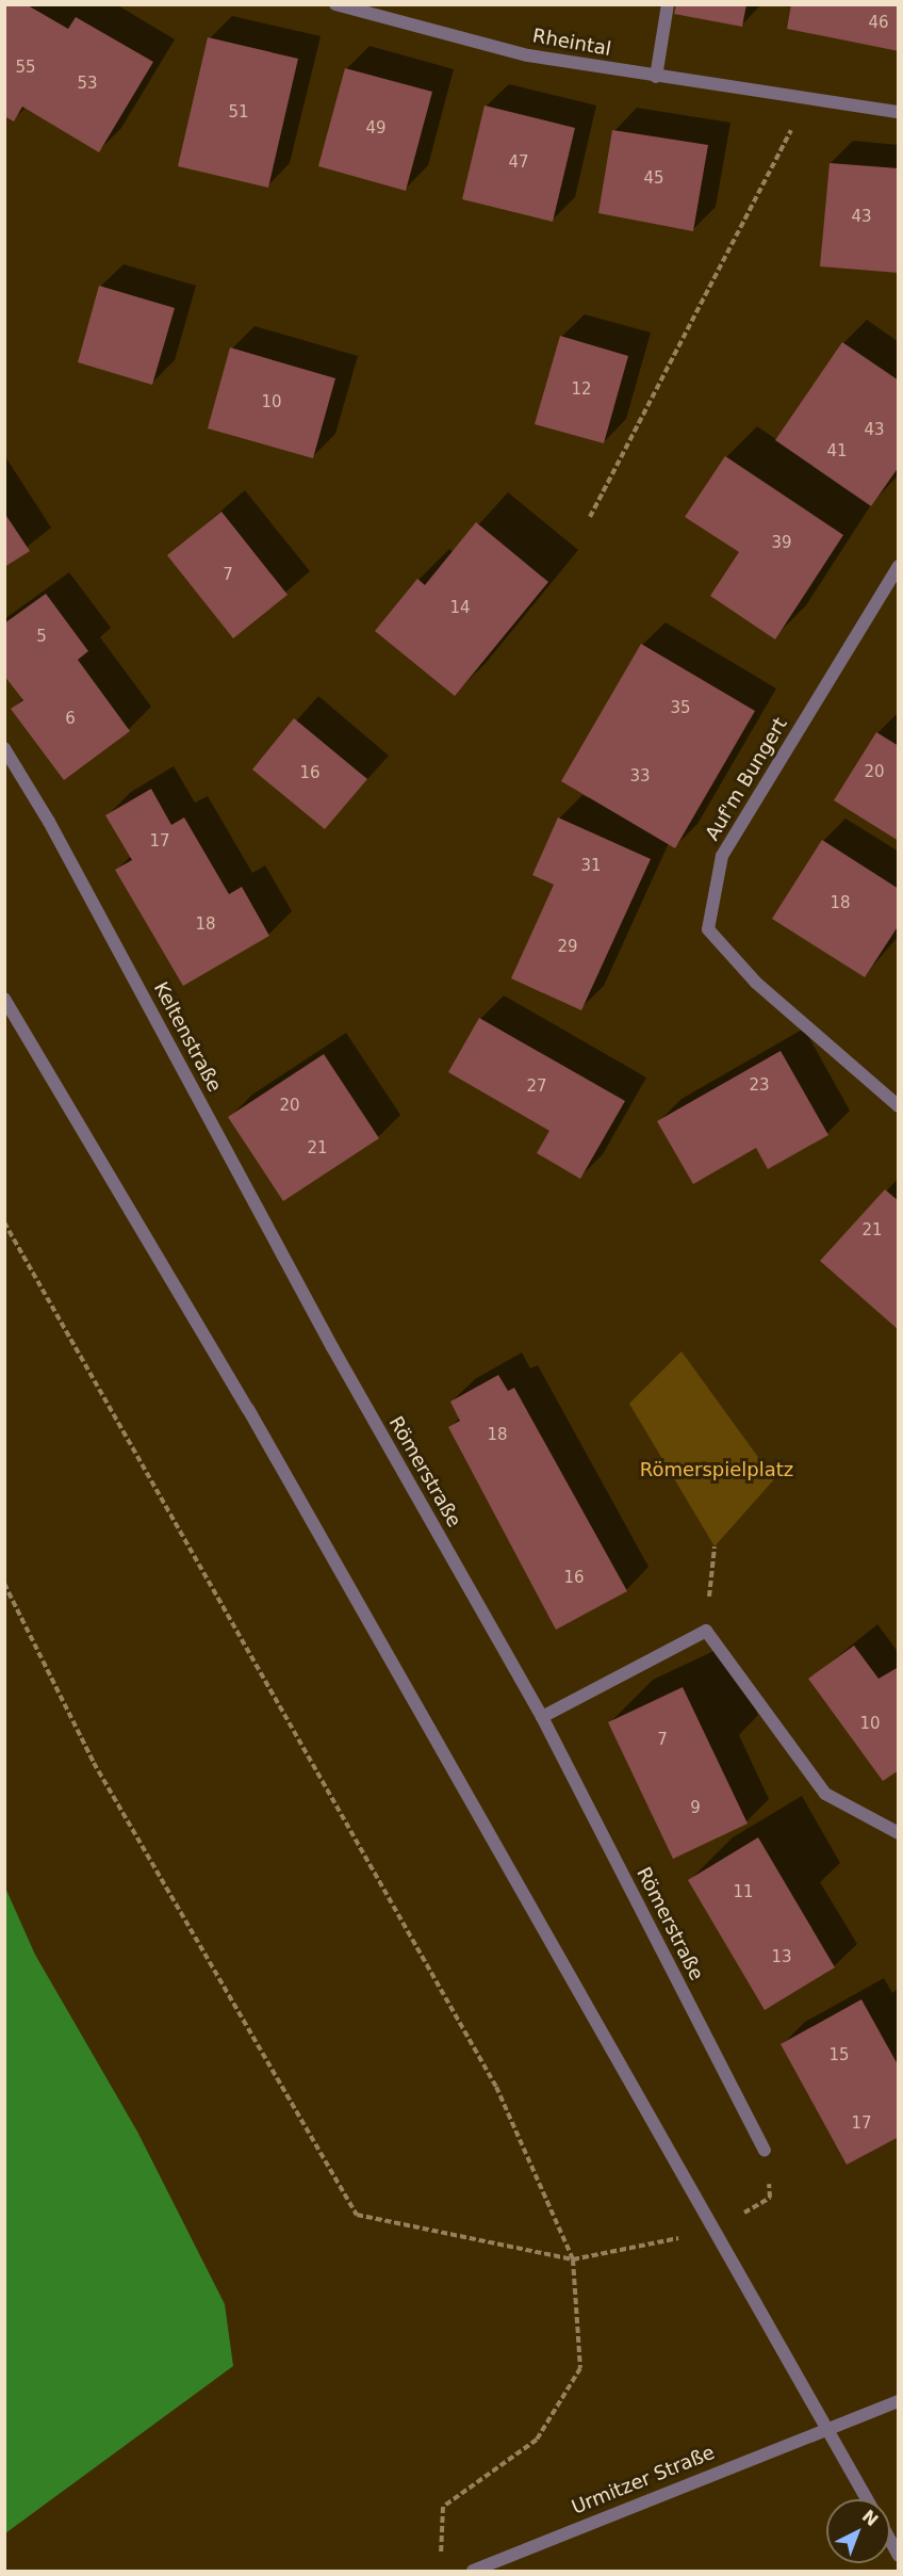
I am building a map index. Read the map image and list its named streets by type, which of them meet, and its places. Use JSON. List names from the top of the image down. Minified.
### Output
{"streets":{"street":["Rheintal","Auf'm Bungert","Keltenstraße","Römerstraße","Urmitzer Straße"]},"crossings":[["Keltenstraße","Römerstraße"]],"parks":["Römerspielplatz"],"house_numbers":["46","55","53","51","49","47","45","43","12","10","43","41","39","7","14","5","35","6","20","16","33","17","31","18","18","29","23","27","20","21","21","18","16","10","7","9","11","13","15","17"],"north":"top right"}
